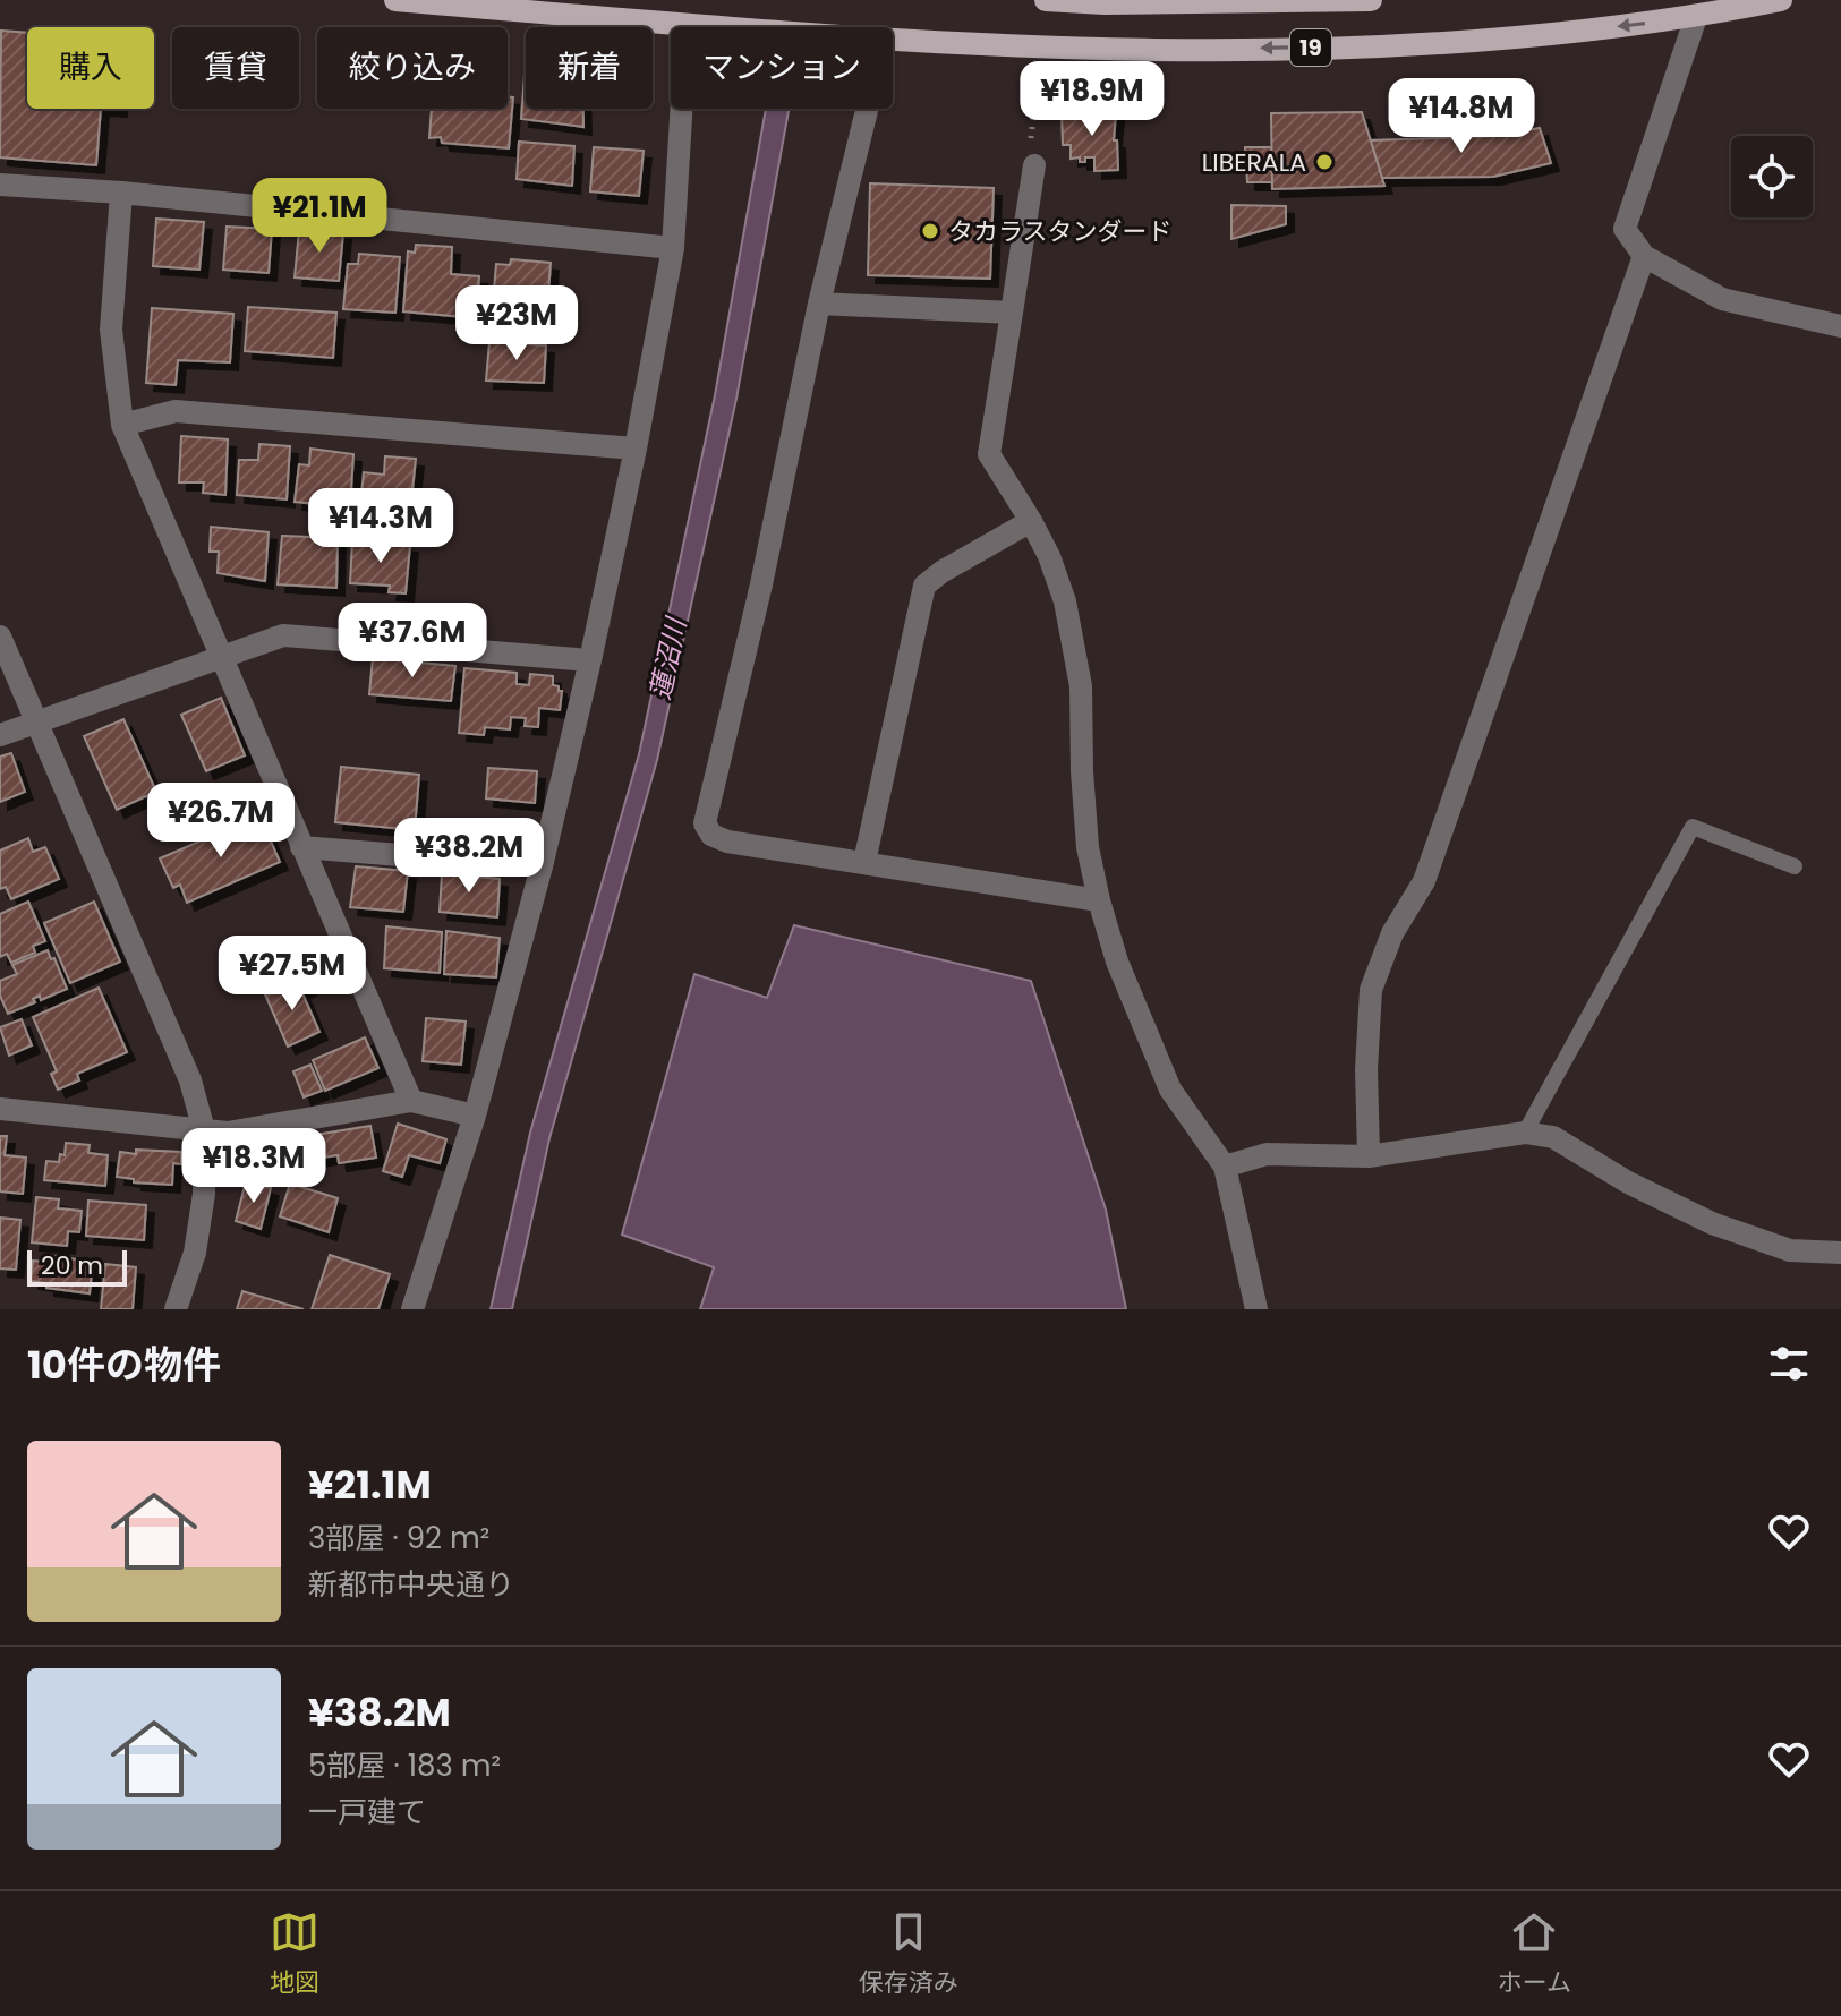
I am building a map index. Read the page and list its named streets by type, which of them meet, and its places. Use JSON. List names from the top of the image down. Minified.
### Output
{"streets":{"main road":["19"]},"water":["蓮沼川"],"places":["LIBERALA","タカラスタンダード"],"scale_bar":"20 m","page":{"chip":["購入","賃貸","絞り込み","新着","マンション"],"price":["¥18.9M","¥14.8M","¥21.1M","¥23M","¥14.3M","¥37.6M","¥26.7M","¥38.2M","¥27.5M","¥18.3M"],"scale":"20 m","heading":"10件の物件","list":[{"name":"¥21.1M","note":"3部屋 · 92 m² · 新都市中央通り"},{"name":"¥38.2M","note":"5部屋 · 183 m² · 一戸建て"}],"tabs":["地図","保存済み","ホーム"]}}
